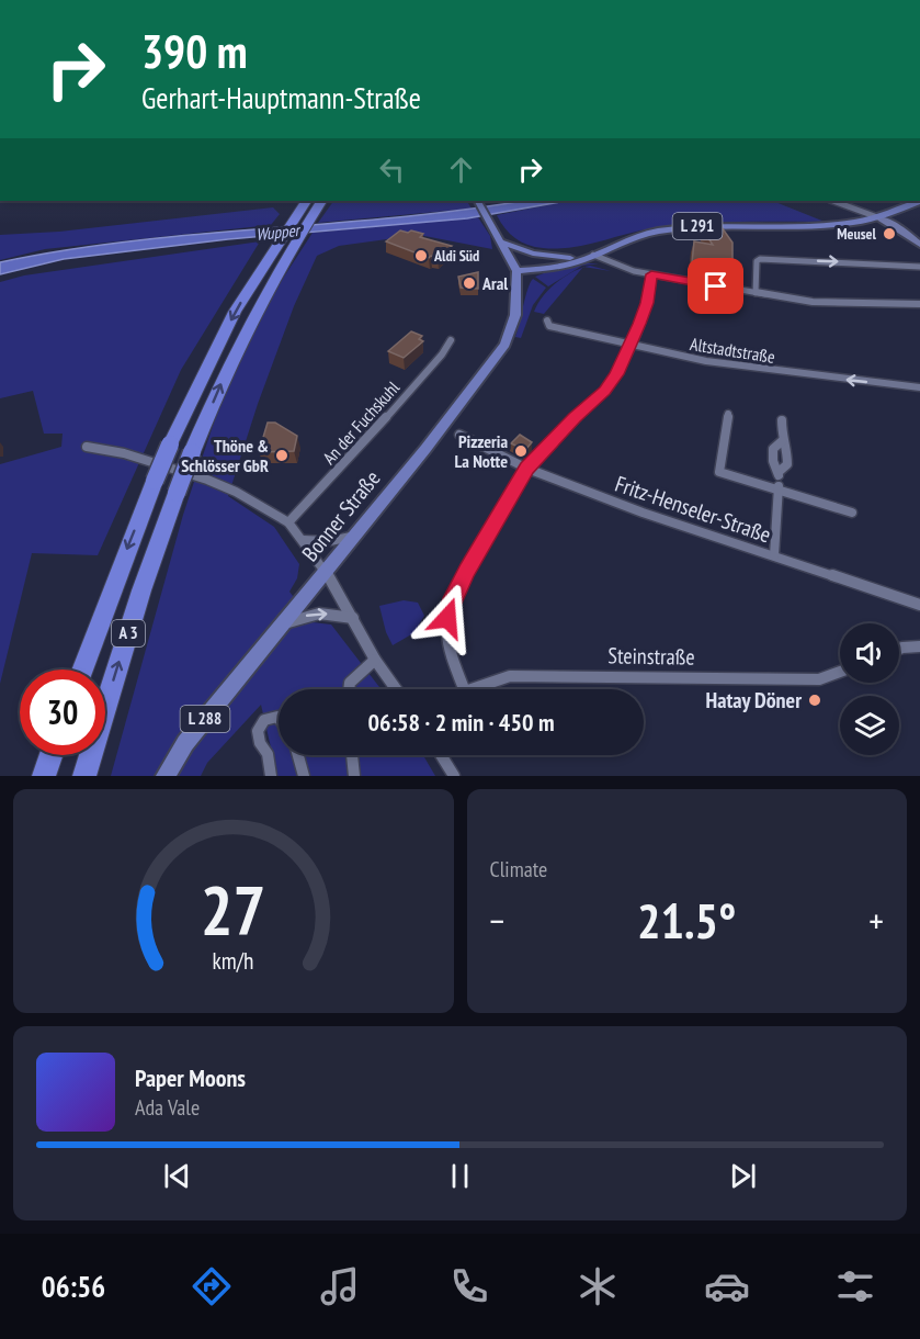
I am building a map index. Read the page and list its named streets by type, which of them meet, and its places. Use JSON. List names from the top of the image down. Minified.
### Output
{"streets":{"highway":["A 3"],"main road":["L 291","Bonner Straße","L 288"],"street":["Altstadtstraße","An der Fuchskuhl","Fritz-Henseler-Straße","Steinstraße"]},"crossings":[["L 291","Bonner Straße"],["Bonner Straße","L 288"]],"one_way":["Altstadtstraße"],"water":["Wupper"],"places":["Meusel","Aldi Süd","Aral","Pizzeria La Notte","Thöne & Schlösser GbR","Hatay Döner"],"page":{"turn":["390 m","Gerhart-Hauptmann-Straße"],"limit":"30","trip":"06:58 · 2 min · 450 m","tile":"Climate","heat":["−","21.5°","+"],"song":["Paper Moons","Ada Vale"],"tabs":"06:56","gauge":["27","km/h"]}}
